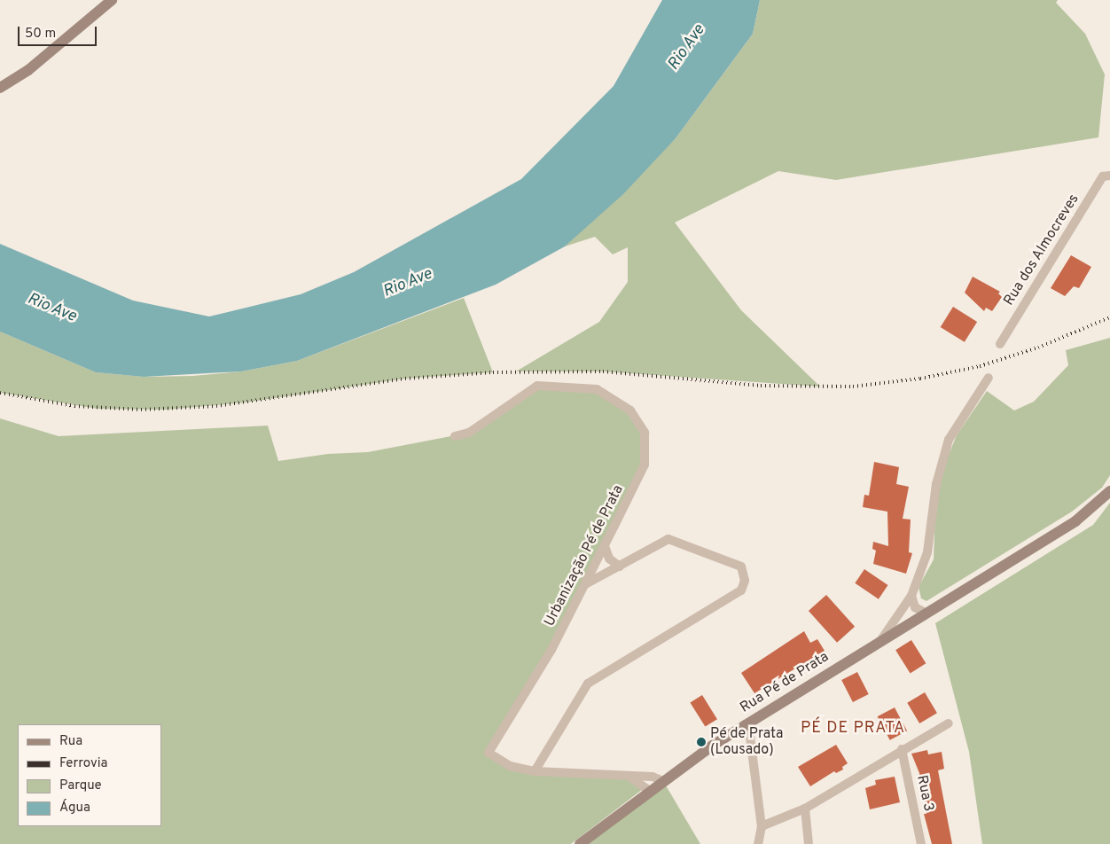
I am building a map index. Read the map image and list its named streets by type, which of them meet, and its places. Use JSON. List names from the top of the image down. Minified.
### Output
{"streets":{"street":["Rua dos Almocreves","Urbanização Pé de Prata","Rua Pé de Prata","Rua 3"]},"crossings":[["Urbanização Pé de Prata","Rua Pé de Prata"]],"districts":["PÉ DE PRATA"],"water":["Rio Ave"],"places":["Pé de Prata (Lousado)"],"legend":["Rua","Ferrovia","Parque","Água"],"scale_bar":"50 m"}
